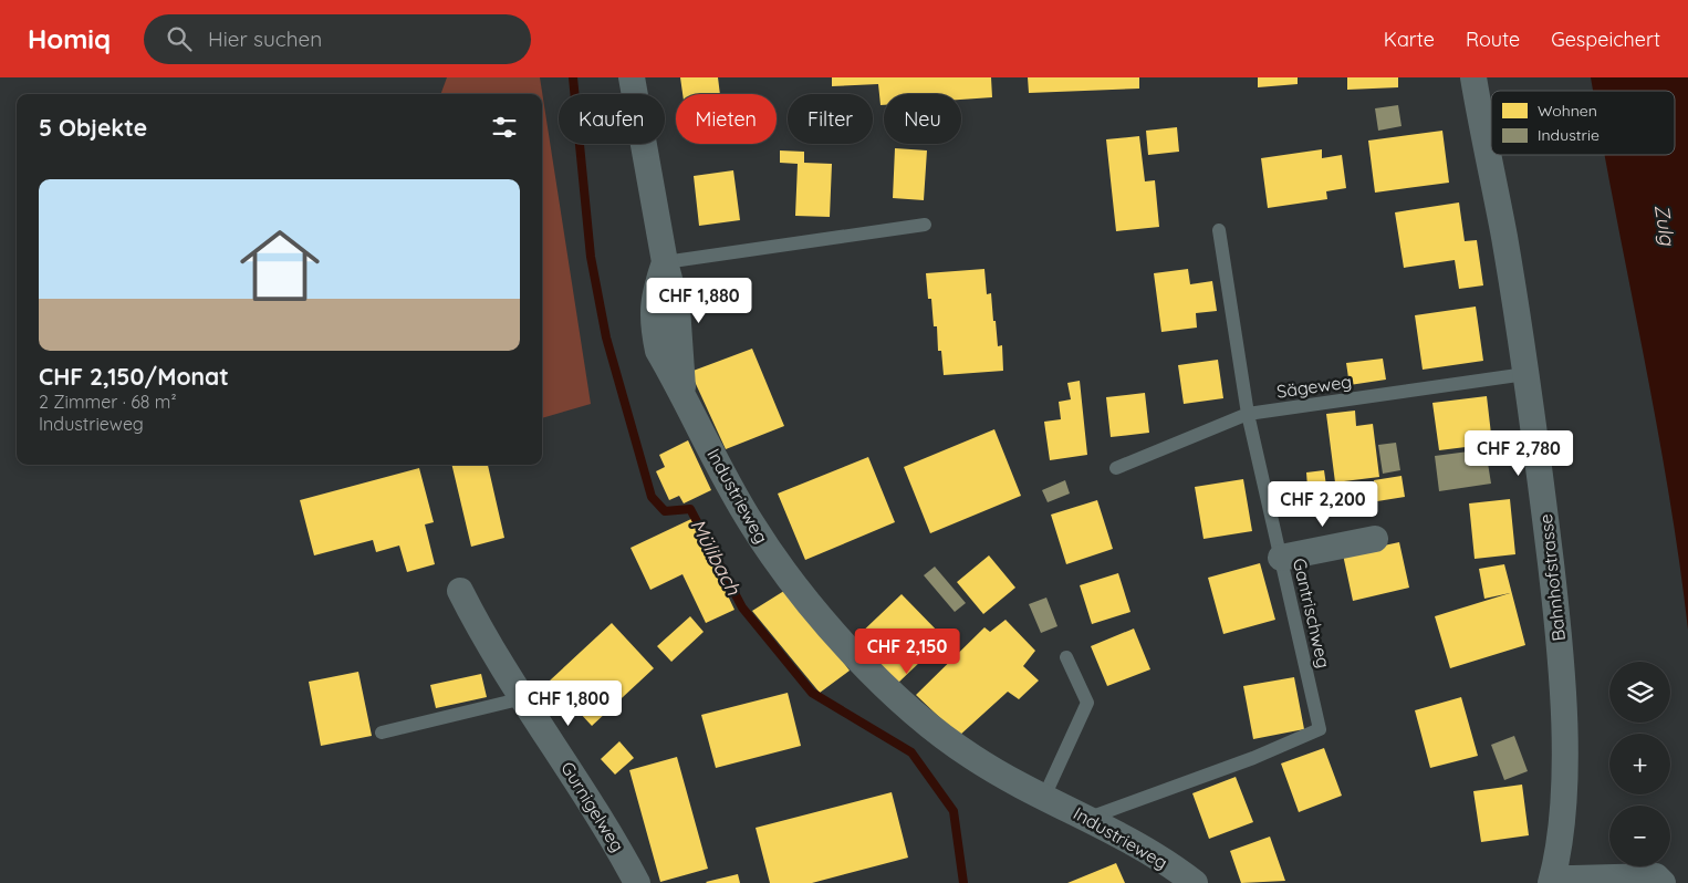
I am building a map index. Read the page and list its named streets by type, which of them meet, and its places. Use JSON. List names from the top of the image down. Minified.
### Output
{"streets":{"street":["Industrieweg","Bahnhofstrasse","Gurnigelweg"],"lane":["Sägeweg","Gantrischweg"]},"crossings":[["Sägeweg","Bahnhofstrasse"],["Sägeweg","Gantrischweg"],["Industrieweg","Gantrischweg"]],"water":["Zulg","Mülibach"],"legend":["Wohnen","Industrie"],"page":{"header":"Homiq","search":"Hier suchen","nav":["Karte","Route","Gespeichert"],"chip":["Kaufen","Mieten","Filter","Neu"],"heading":"5 Objekte","list":[{"name":"CHF 2,150/Monat","note":"2 Zimmer · 68 m² · Industrieweg"}],"price":["CHF 1,880","CHF 2,780","CHF 2,200","CHF 2,150","CHF 1,800"],"map_buttons":["+","−"]}}
